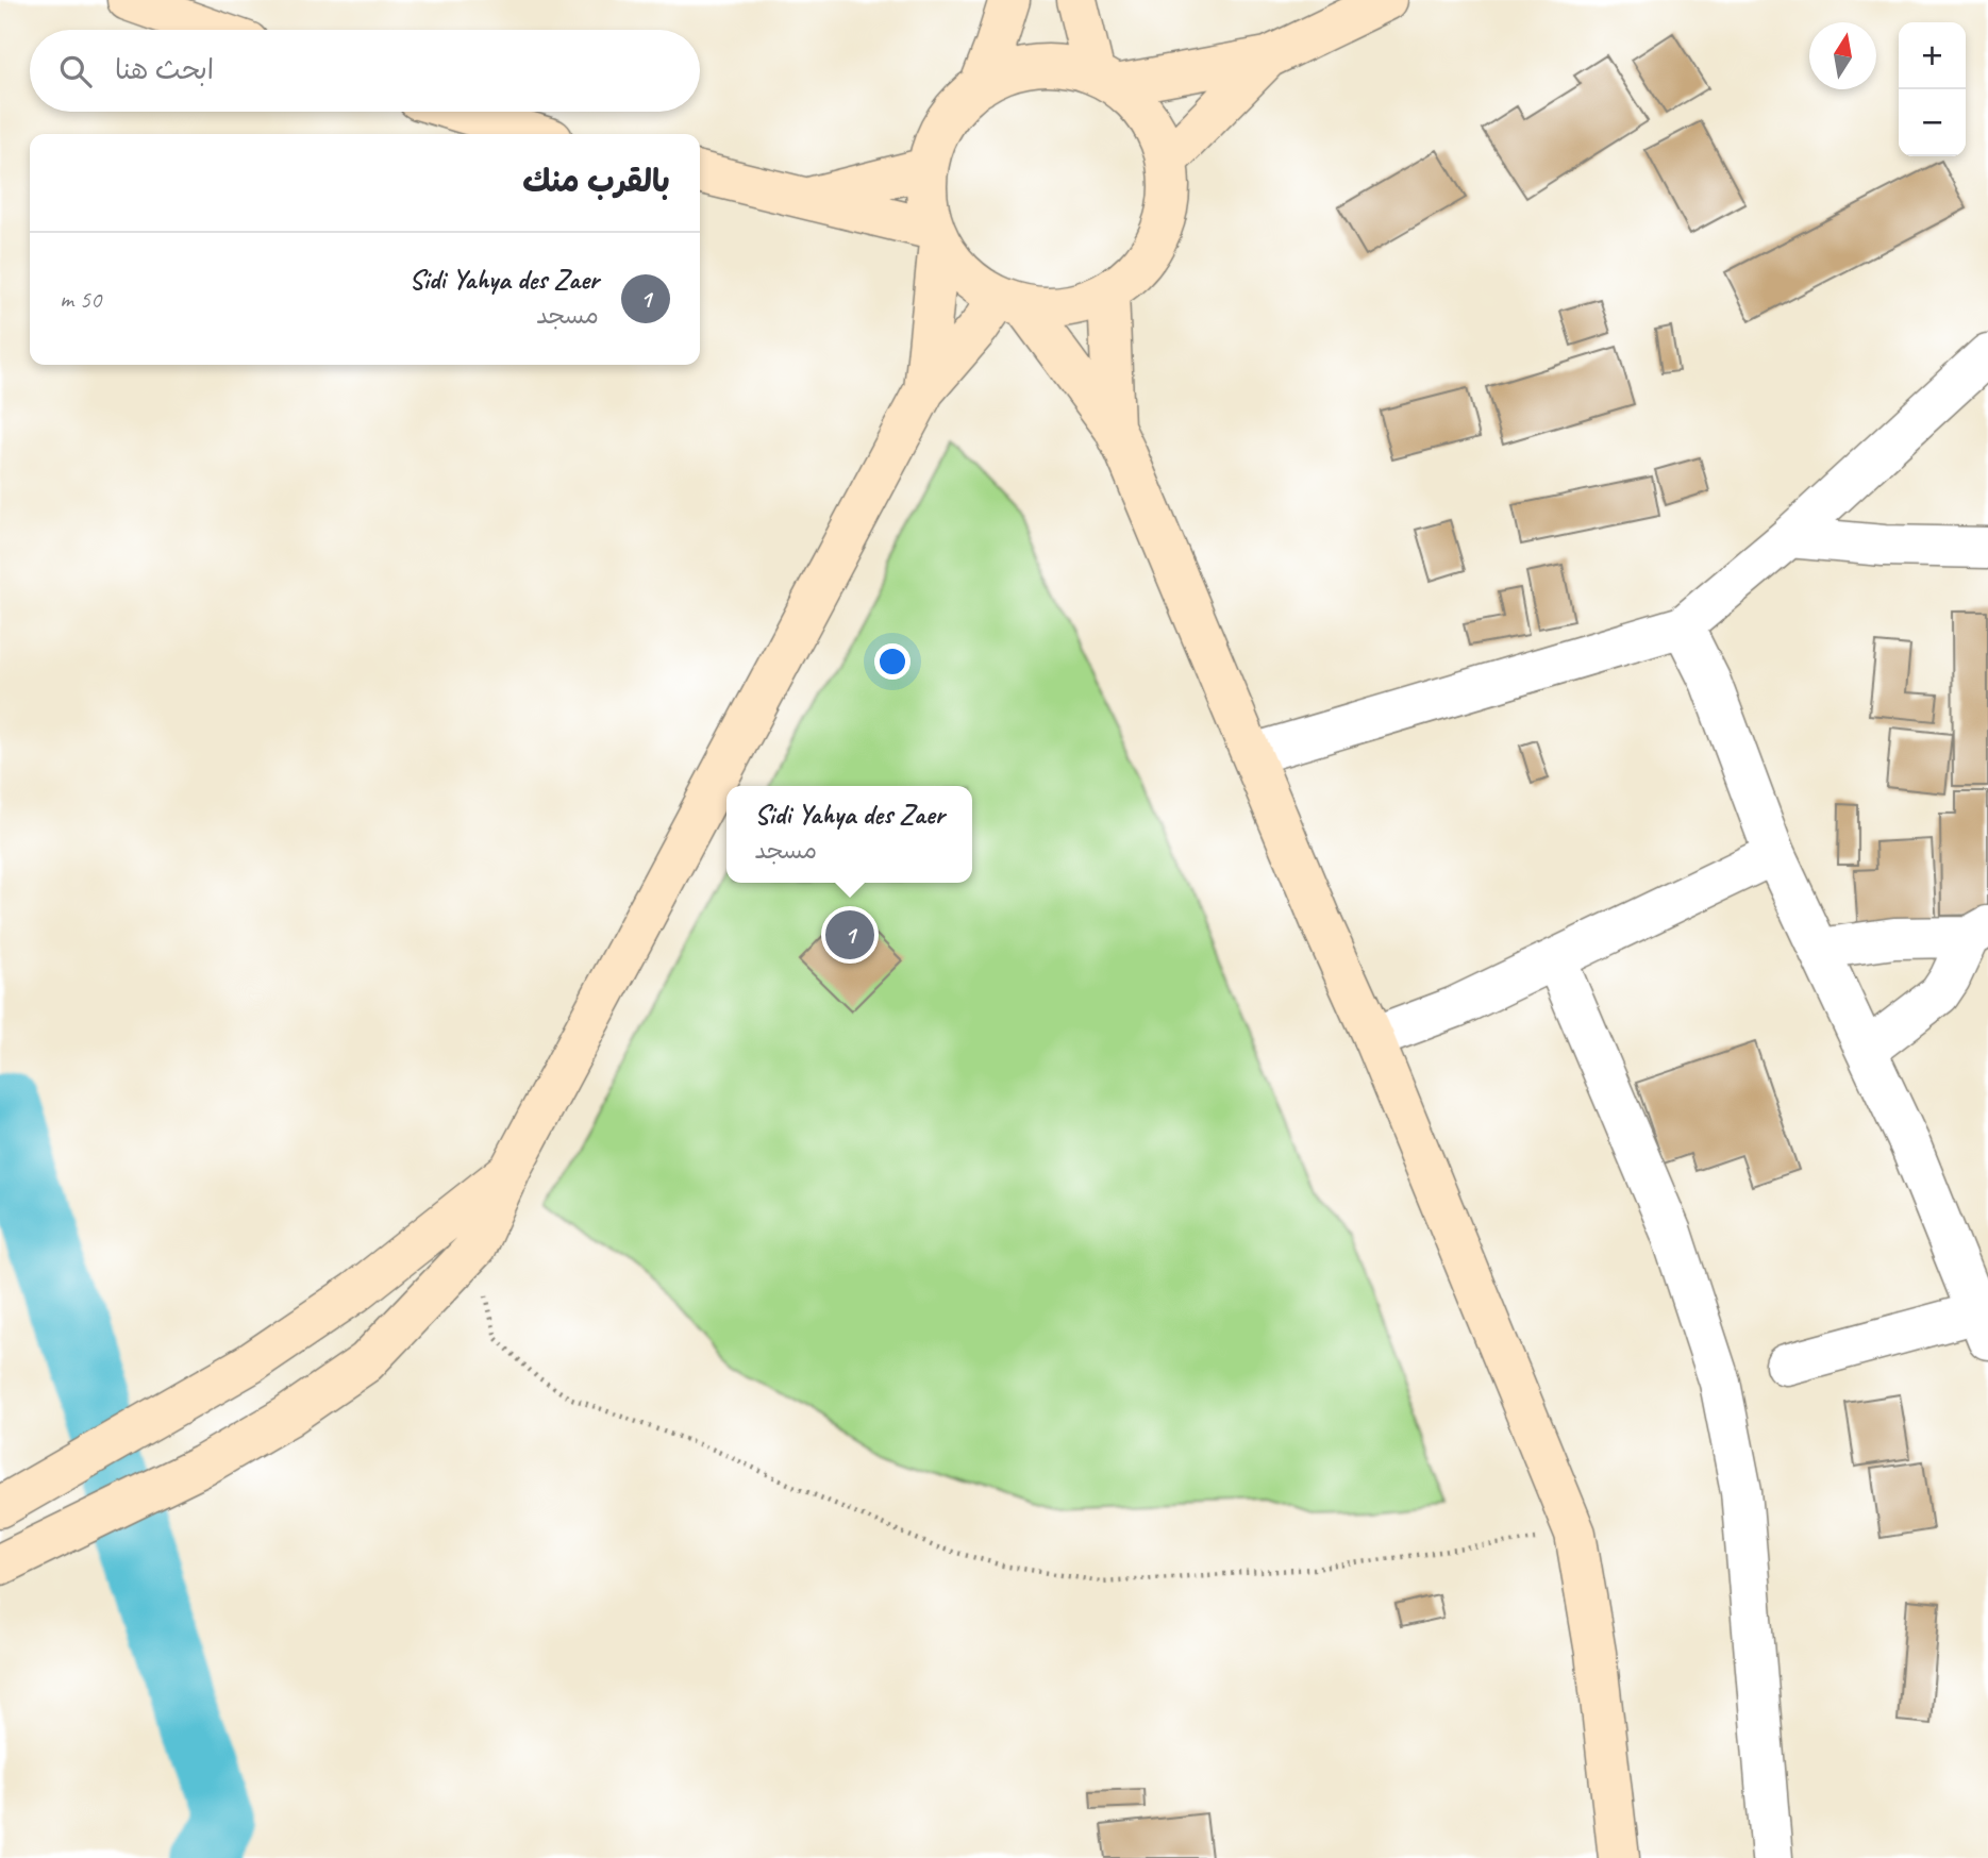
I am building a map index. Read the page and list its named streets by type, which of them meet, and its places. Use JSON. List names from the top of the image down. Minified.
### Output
{"north":"top","page":{"map_buttons":["+","−"],"search":"ابحث هنا","heading":"بالقرب منك","list":[{"mark":"1","name":"Sidi Yahya des Zaer","note":"مسجد","value":"50 m"}],"popup":["Sidi Yahya des Zaer","مسجد"],"pins":"1"}}
